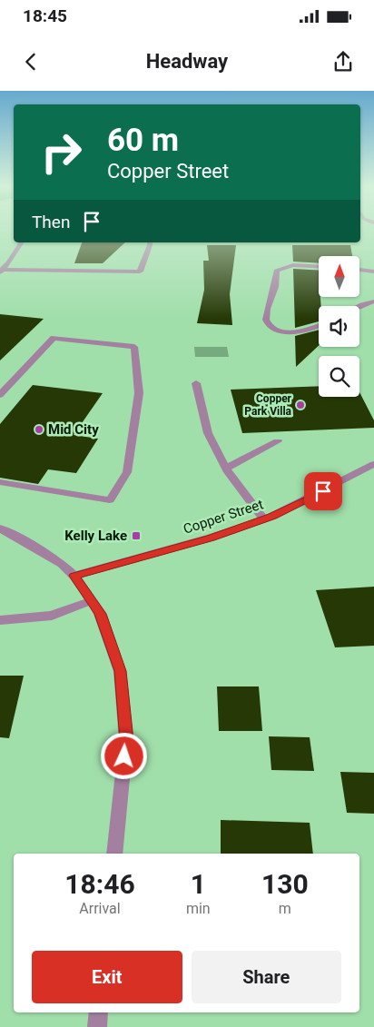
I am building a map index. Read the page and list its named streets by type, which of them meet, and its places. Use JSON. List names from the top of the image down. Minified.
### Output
{"streets":{"street":["Copper Street"]},"places":{"other":["Copper Park Villa","Mid City"],"transit":["Kelly Lake"]},"north":"top","page":{"status":"18:45","header":"Headway","turn":["60 m","Copper Street"],"then":"Then","eta":["18:46","Arrival","1","min","130","m"],"buttons":["Exit","Share"]}}
